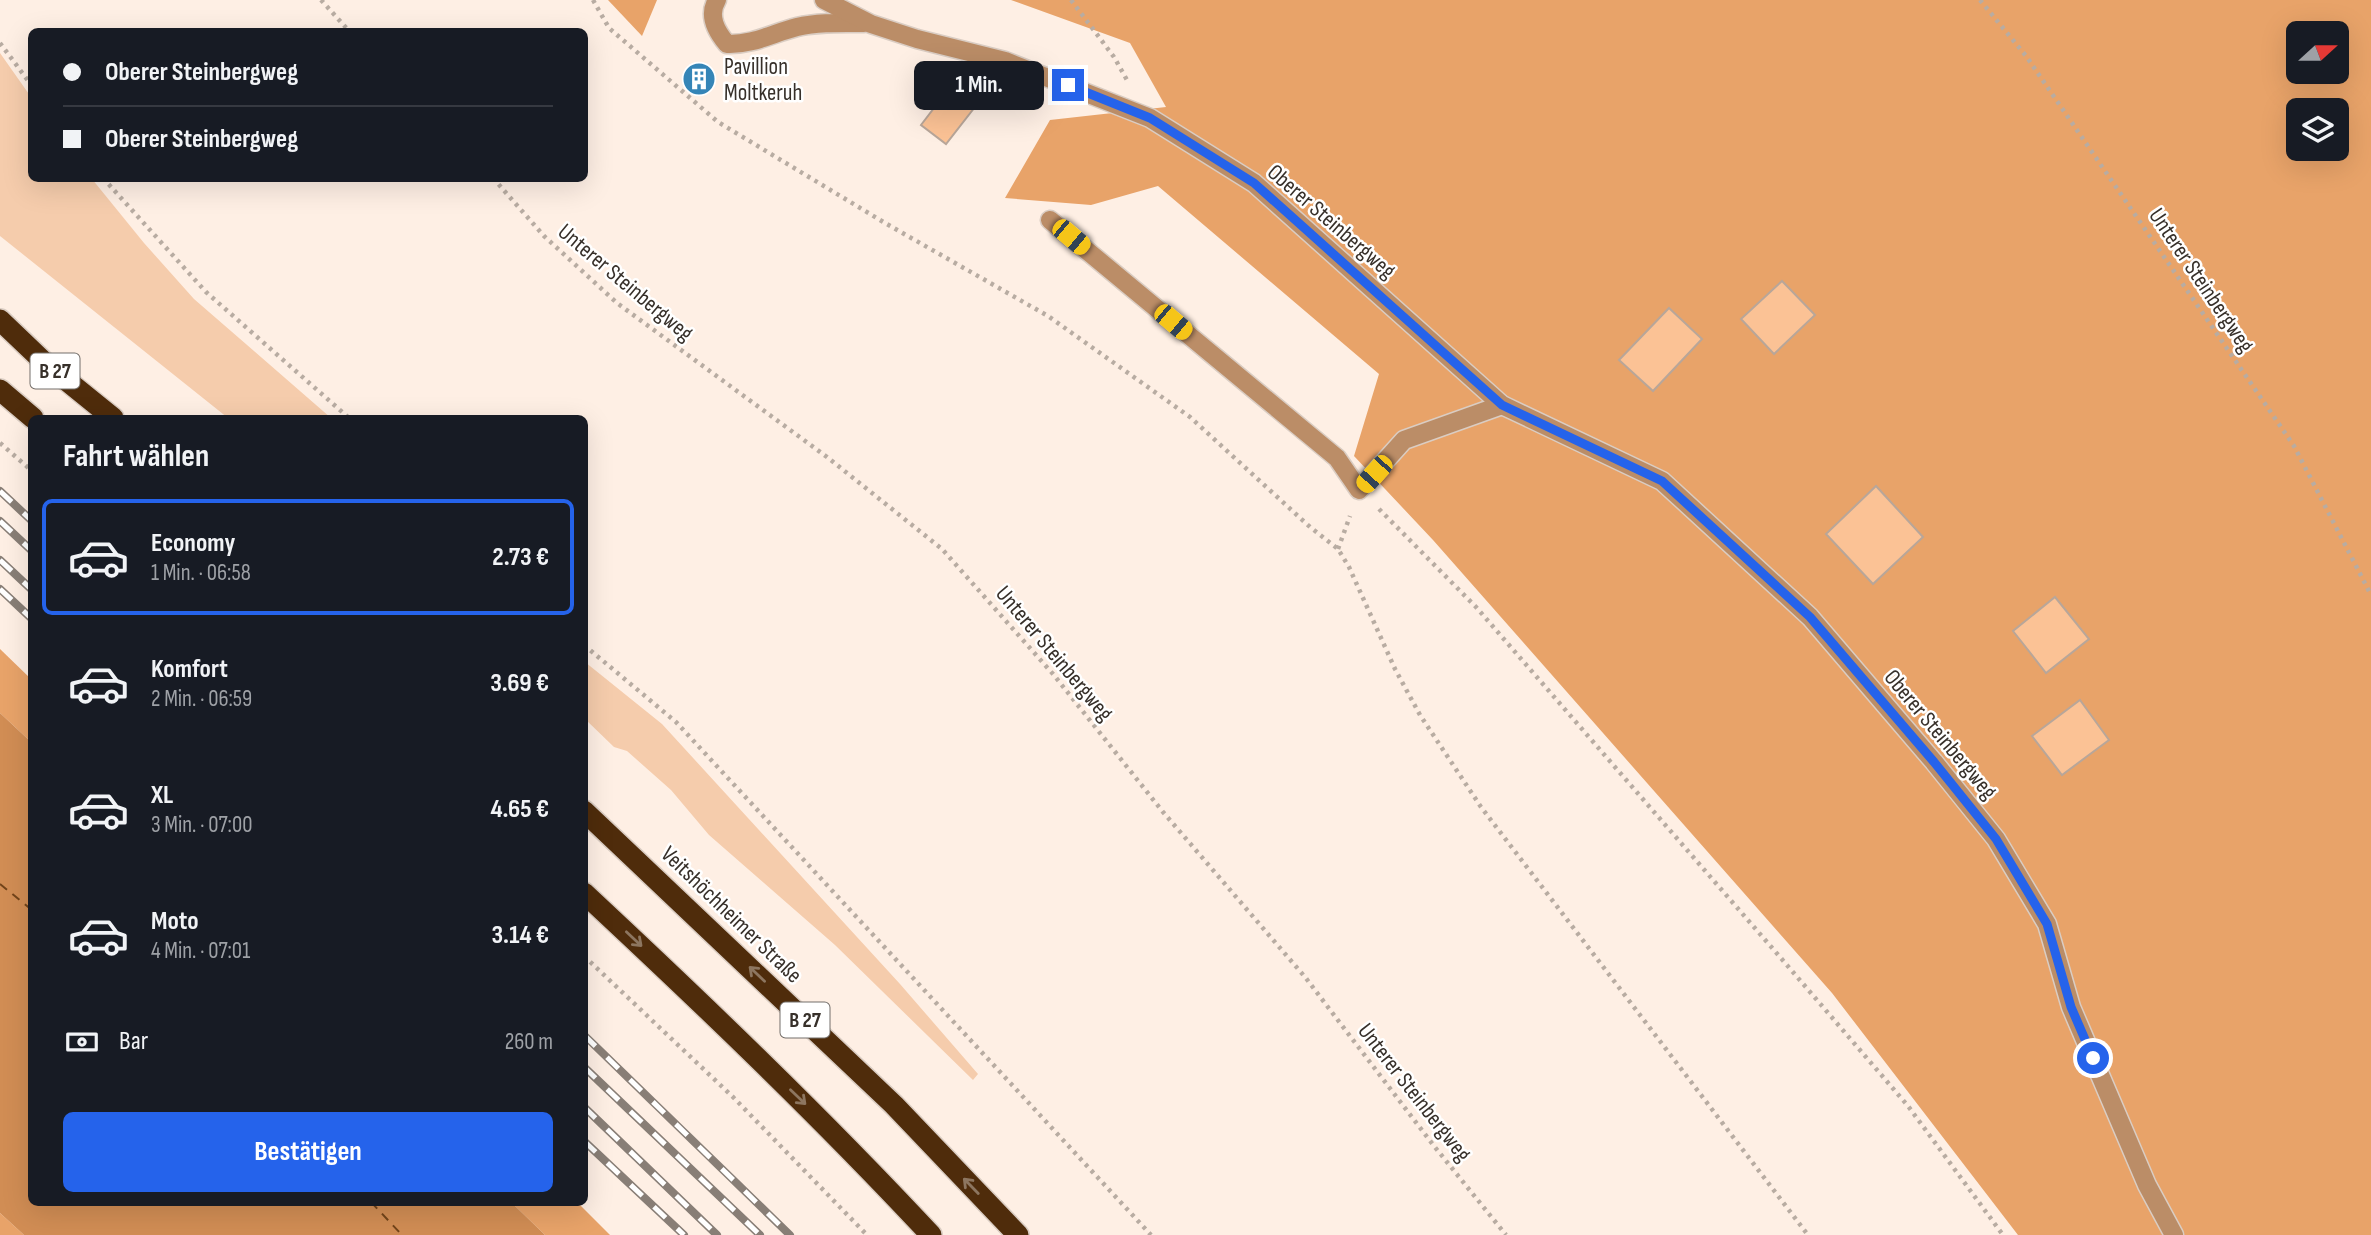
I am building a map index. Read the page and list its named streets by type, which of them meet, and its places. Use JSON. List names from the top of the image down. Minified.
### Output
{"streets":{"highway":["B 27","Veitshöchheimer Straße"],"street":["Oberer Steinbergweg"],"path":["Unterer Steinbergweg"]},"places":{"building":["Pavillion Moltkeruh"]},"north":"right","page":{"banner":["Oberer Steinbergweg","Oberer Steinbergweg"],"bubble":"1 Min.","heading":"Fahrt wählen","list":[{"name":"Economy","note":"1 Min. · 06:58","value":"2.73 €"},{"name":"Komfort","note":"2 Min. · 06:59","value":"3.69 €"},{"name":"XL","note":"3 Min. · 07:00","value":"4.65 €"},{"name":"Moto","note":"4 Min. · 07:01","value":"3.14 €"}],"pay":["Bar","260 m"],"buttons":"Bestätigen"}}
